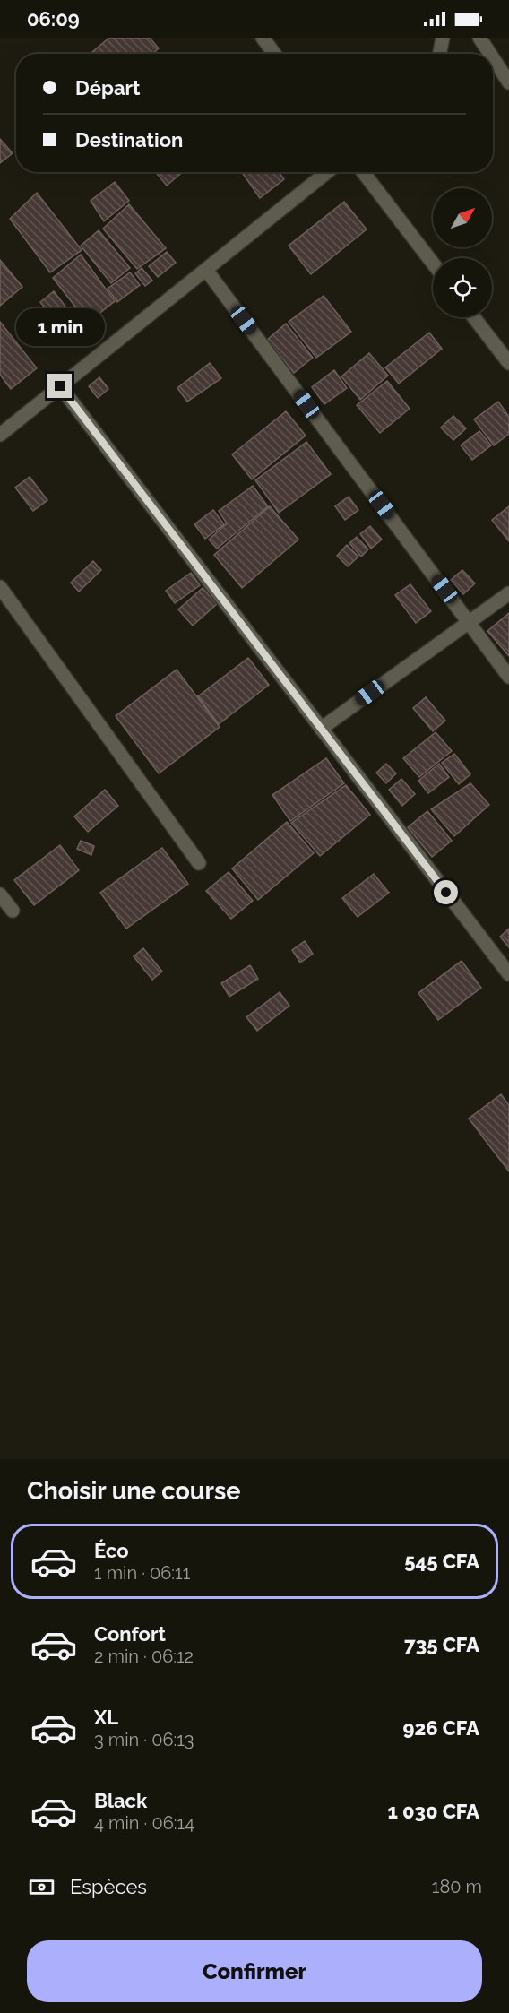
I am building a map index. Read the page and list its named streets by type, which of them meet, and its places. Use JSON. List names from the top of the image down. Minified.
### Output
{"north":"top right","page":{"status":"06:09","banner":["Départ","Destination"],"bubble":"1 min","heading":"Choisir une course","list":[{"name":"Éco","note":"1 min · 06:11","value":"545 CFA"},{"name":"Confort","note":"2 min · 06:12","value":"735 CFA"},{"name":"XL","note":"3 min · 06:13","value":"926 CFA"},{"name":"Black","note":"4 min · 06:14","value":"1 030 CFA"}],"pay":["Espèces","180 m"],"buttons":"Confirmer"}}
